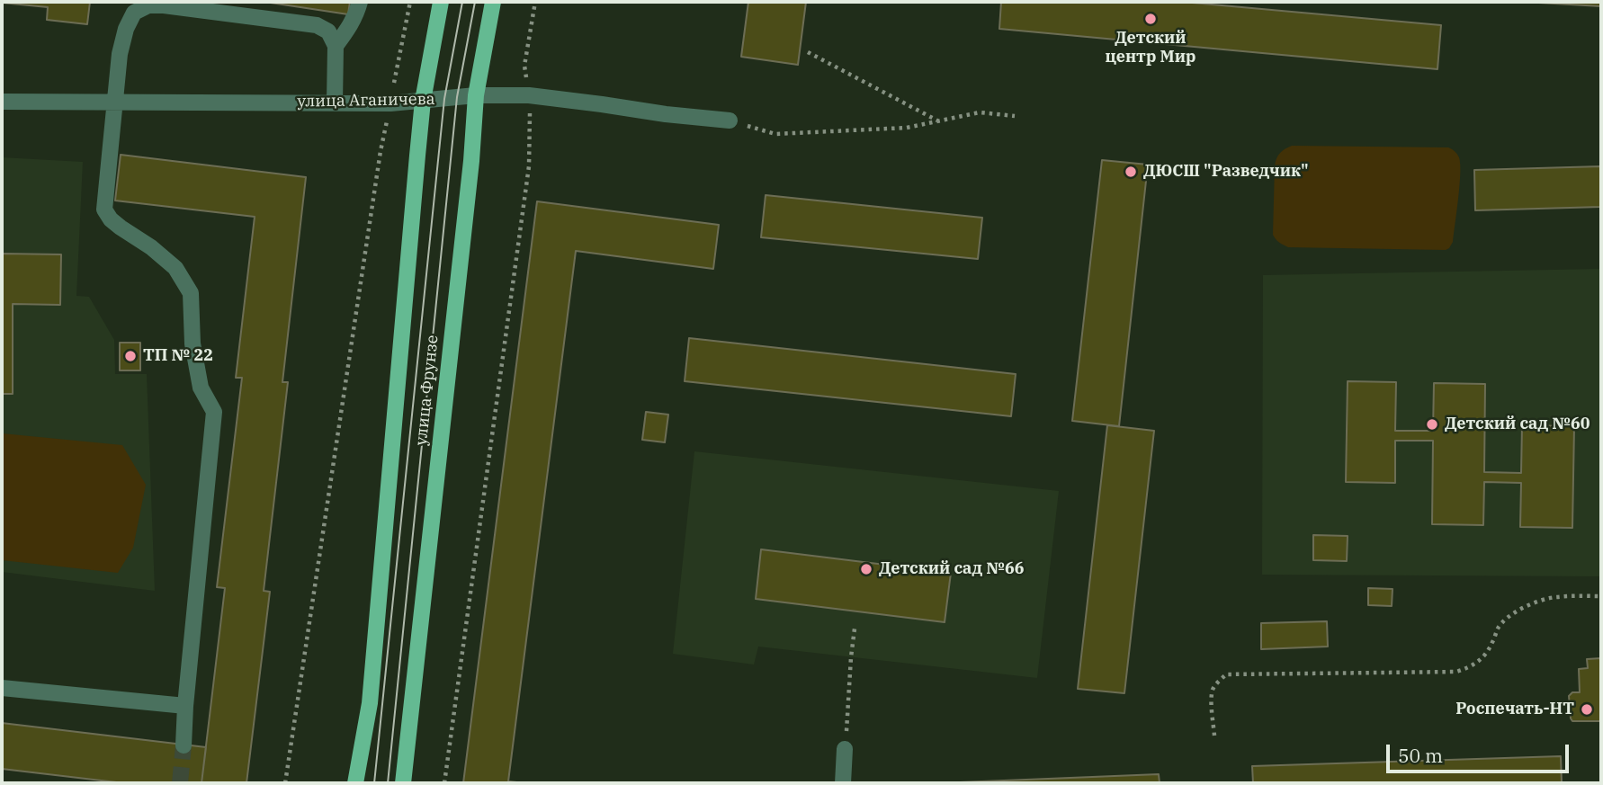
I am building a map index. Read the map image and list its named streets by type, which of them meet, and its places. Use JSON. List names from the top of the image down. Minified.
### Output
{"streets":{"main road":["улица Фрунзе"],"street":["улица Аганичева"]},"crossings":[["улица Аганичева","улица Фрунзе"]],"places":["Детский центр Мир","ДЮСШ \"Разведчик\"","ТП № 22","Детский сад №60","Детский сад №66","Роспечать-НТ"],"scale_bar":"50 m"}
